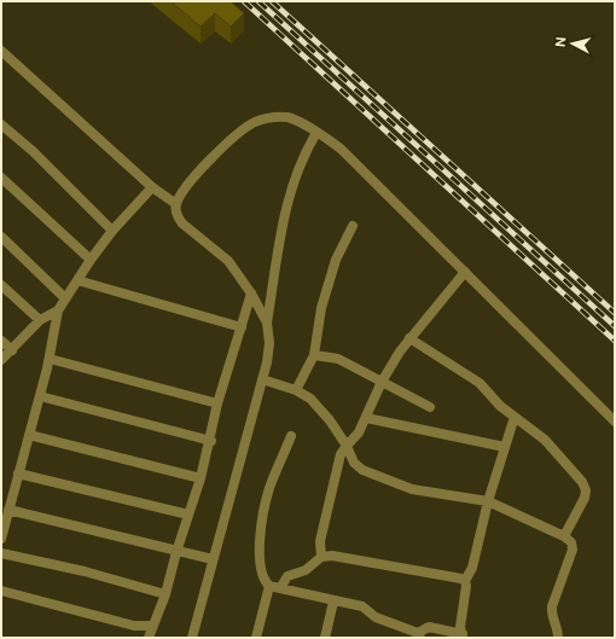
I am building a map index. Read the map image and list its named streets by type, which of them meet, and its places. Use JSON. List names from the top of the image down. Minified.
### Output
{"north":"left"}
